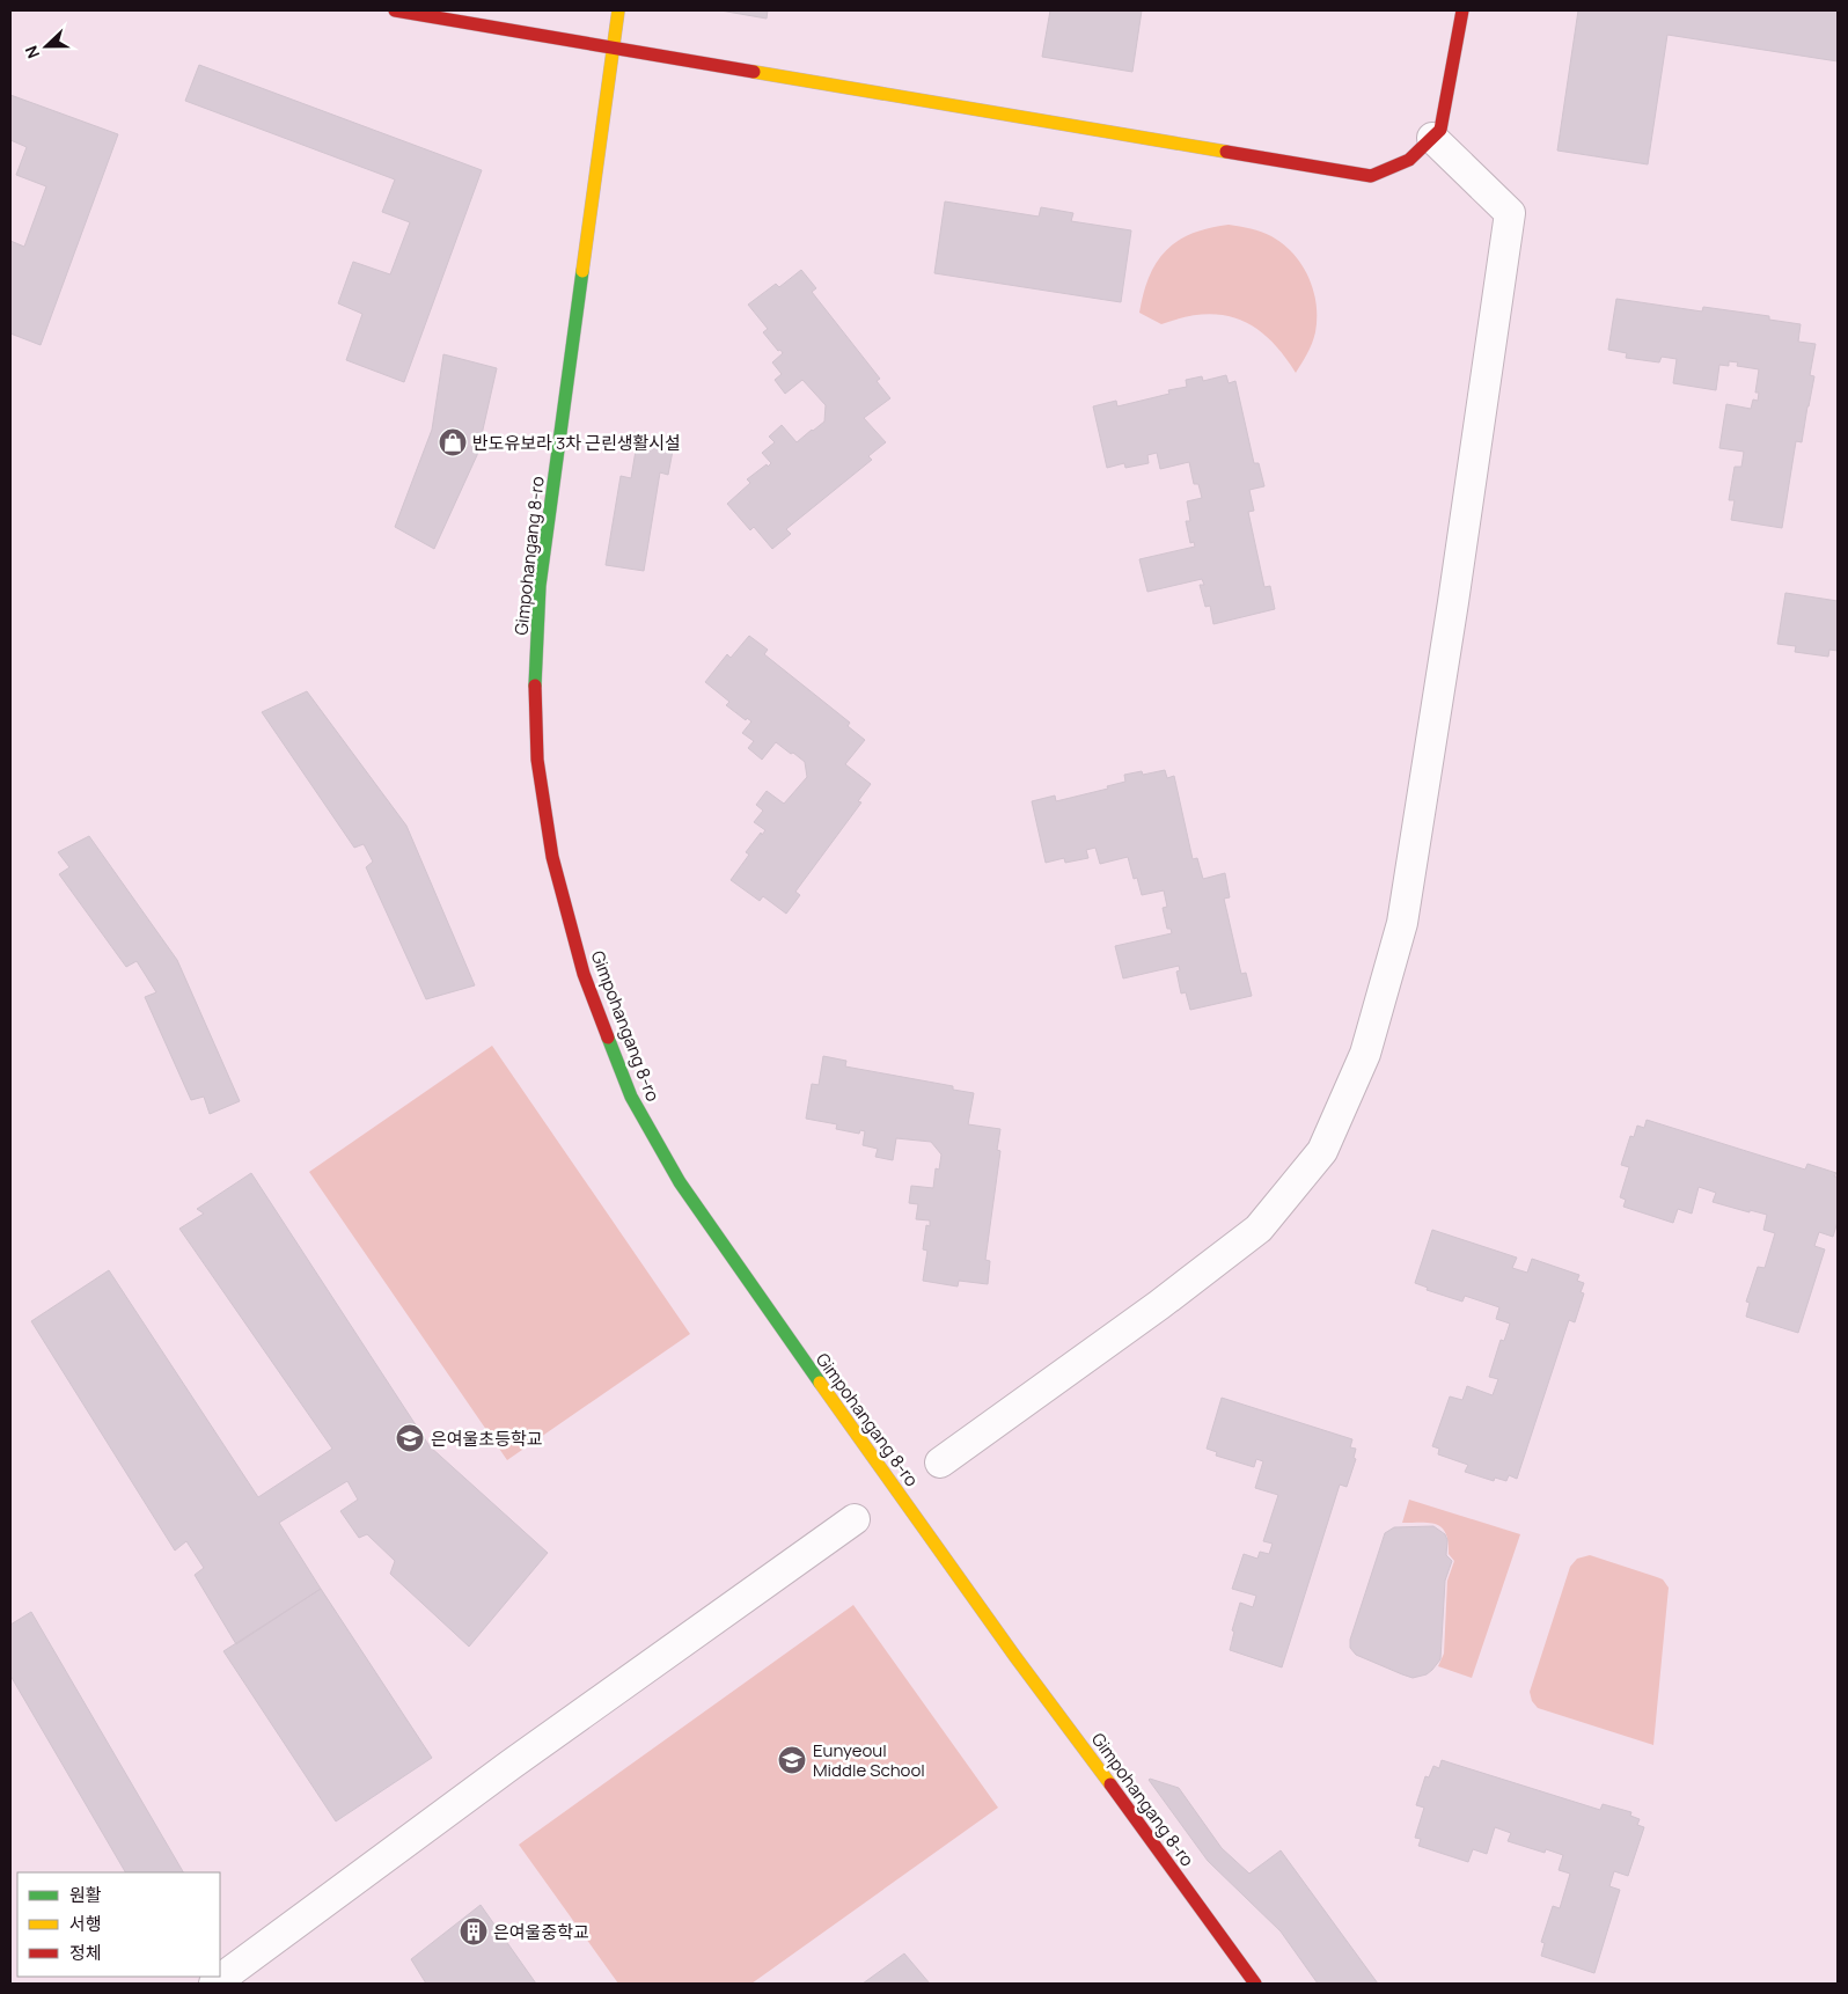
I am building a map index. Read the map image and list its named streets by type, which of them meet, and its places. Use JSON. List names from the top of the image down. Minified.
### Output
{"streets":{"street":["Gimpohangang 8-ro"]},"places":{"shop":["반도유보라 3차 근린생활시설"],"school or university":["은여울초등학교","Eunyeoul Middle School"],"building":["은여울중학교"]},"legend":["원활","서행","정체"],"north":"left"}
